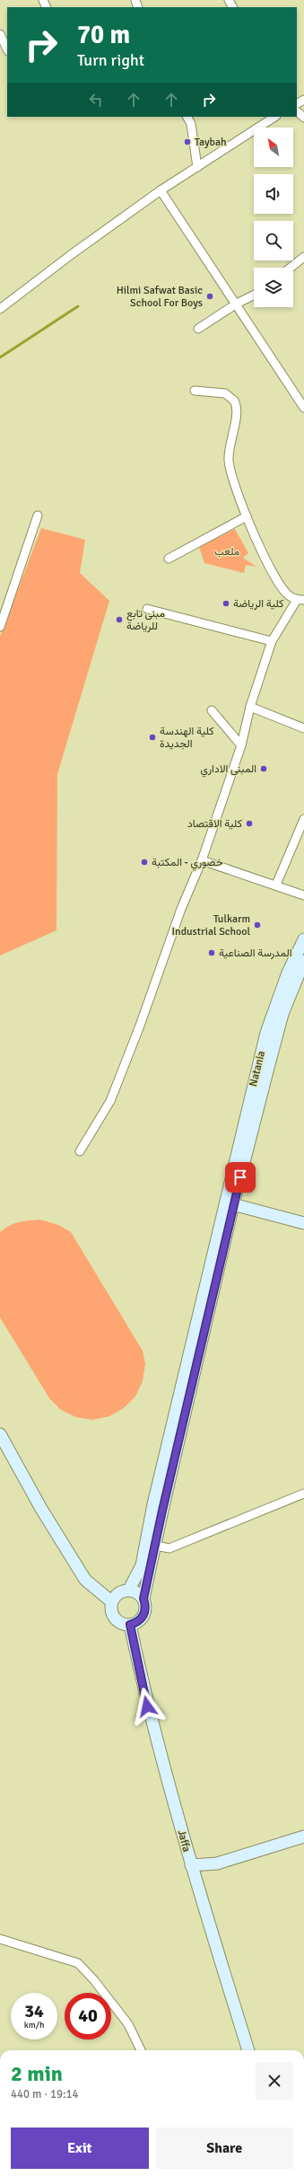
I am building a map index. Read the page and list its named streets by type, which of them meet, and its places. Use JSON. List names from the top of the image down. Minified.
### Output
{"streets":{"street":["Natania","Jaffa"]},"parks":["ملعب"],"places":["Taybah","Hilmi Safwat Basic School For Boys","كلية الرياضة","مبنى تابع للرياضة","كلية الهندسة الجديدة","المبنى الاداري","كلية الاقتصاد","خصوري - المكتبة","Tulkarm Industrial School","المدرسة الصناعية"],"north":"top left","page":{"turn":["70 m","Turn right"],"speed":"34 km/h","limit":"40","heading":["2 min","440 m · 19:14"],"buttons":["Exit","Share"]}}
